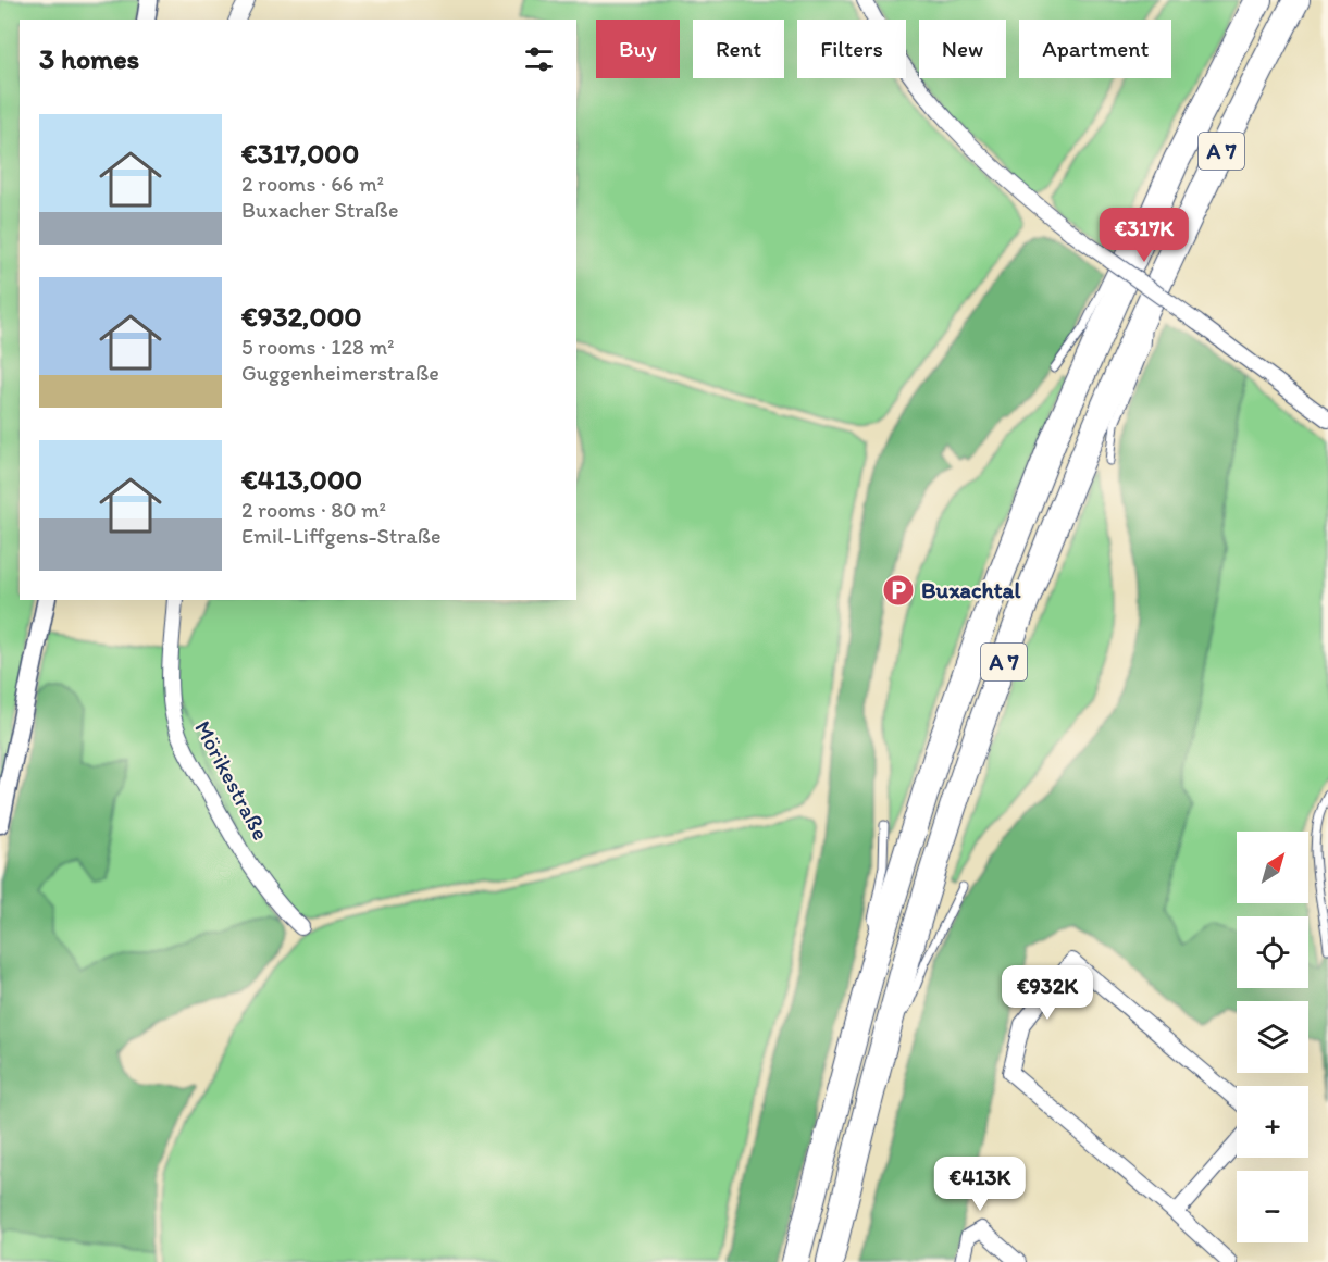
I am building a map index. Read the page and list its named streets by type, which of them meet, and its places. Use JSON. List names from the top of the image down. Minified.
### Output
{"streets":{"highway":["A 7"],"street":["Mörikestraße"]},"places":{"parking":["Buxachtal"]},"north":"top right","page":{"chip":["Buy","Rent","Filters","New","Apartment"],"heading":"3 homes","list":[{"name":"€317,000","note":"2 rooms · 66 m² · Buxacher Straße"},{"name":"€932,000","note":"5 rooms · 128 m² · Guggenheimerstraße"},{"name":"€413,000","note":"2 rooms · 80 m² · Emil-Liffgens-Straße"}],"price":["€317K","€932K","€413K"],"map_buttons":["+","−"]}}
